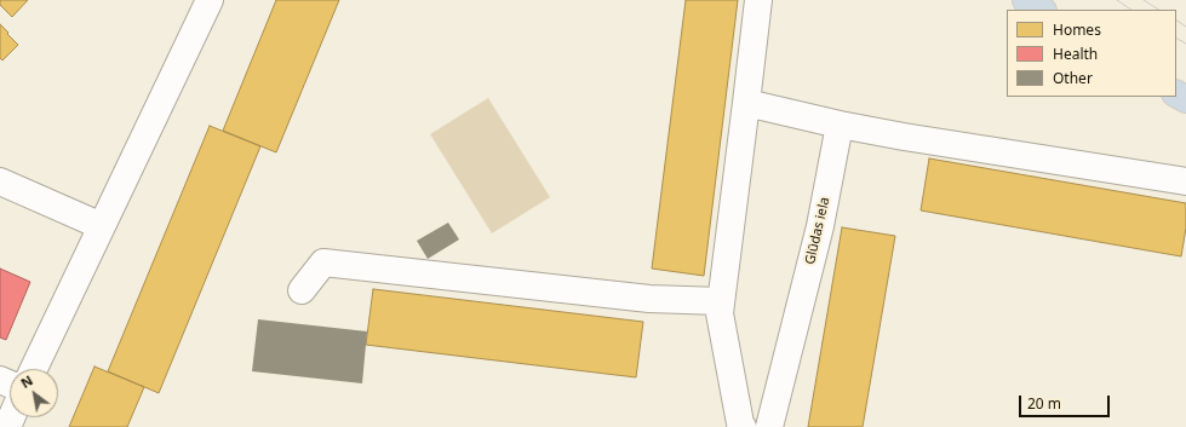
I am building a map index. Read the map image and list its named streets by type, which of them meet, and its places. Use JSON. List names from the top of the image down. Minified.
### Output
{"streets":{"street":["Glūdas iela"]},"legend":["Homes","Health","Other"],"scale_bar":"20 m","north":"top left"}
